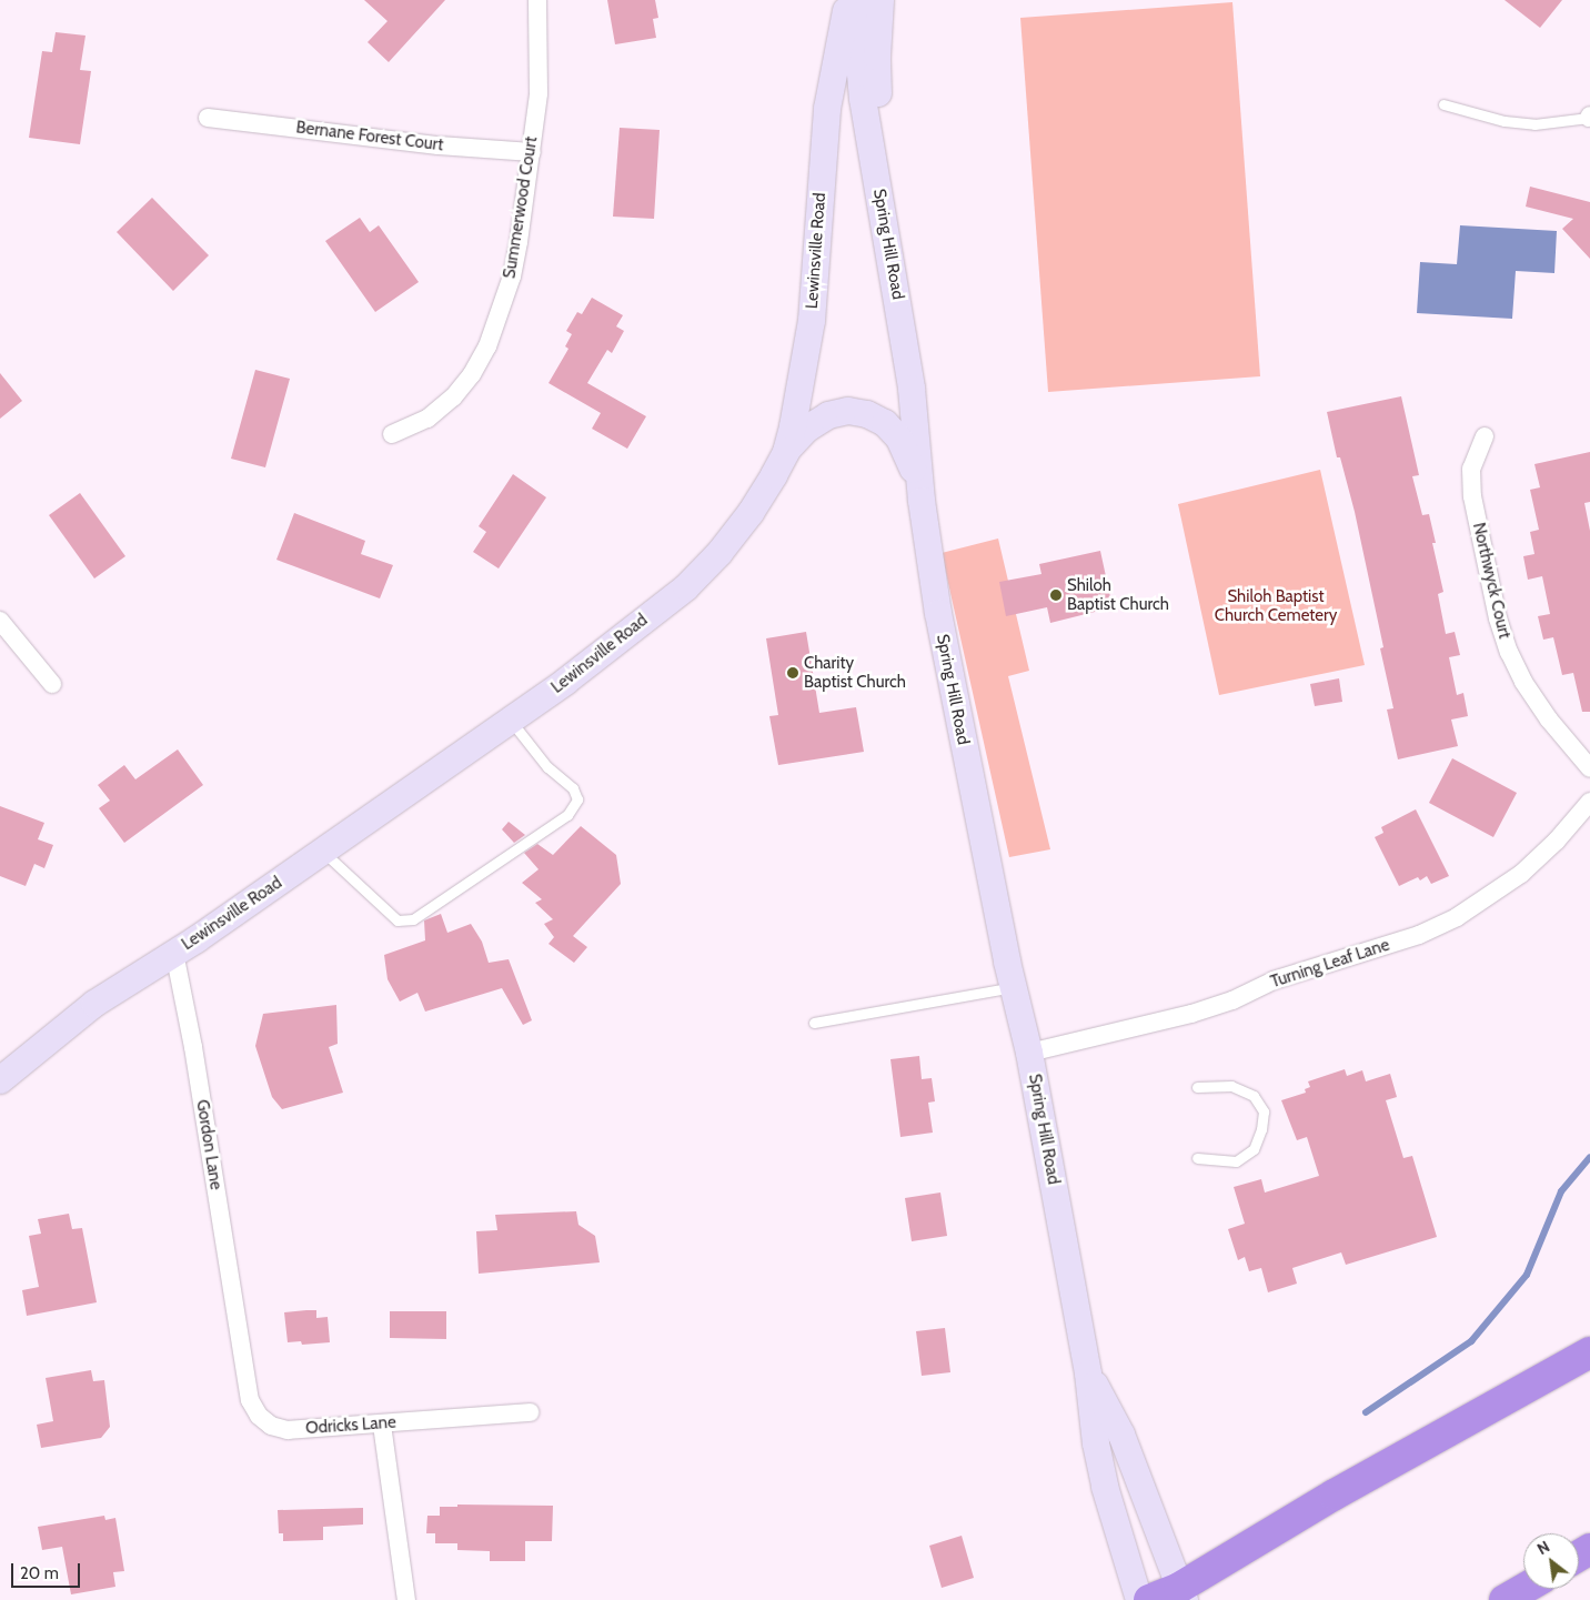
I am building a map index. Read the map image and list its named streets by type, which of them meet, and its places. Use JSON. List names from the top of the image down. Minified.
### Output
{"streets":{"main road":["Spring Hill Road","Lewinsville Road"],"street":["Bernane Forest Court","Summerwood Court","Northwyck Court","Turning Leaf Lane","Gordon Lane","Odricks Lane"]},"crossings":[["Bernane Forest Court","Summerwood Court"],["Spring Hill Road","Turning Leaf Lane"],["Lewinsville Road","Gordon Lane"],["Gordon Lane","Odricks Lane"]],"parks":["Shiloh Baptist Church Cemetery"],"places":["Shiloh Baptist Church","Charity Baptist Church"],"scale_bar":"20 m","north":"top left"}
